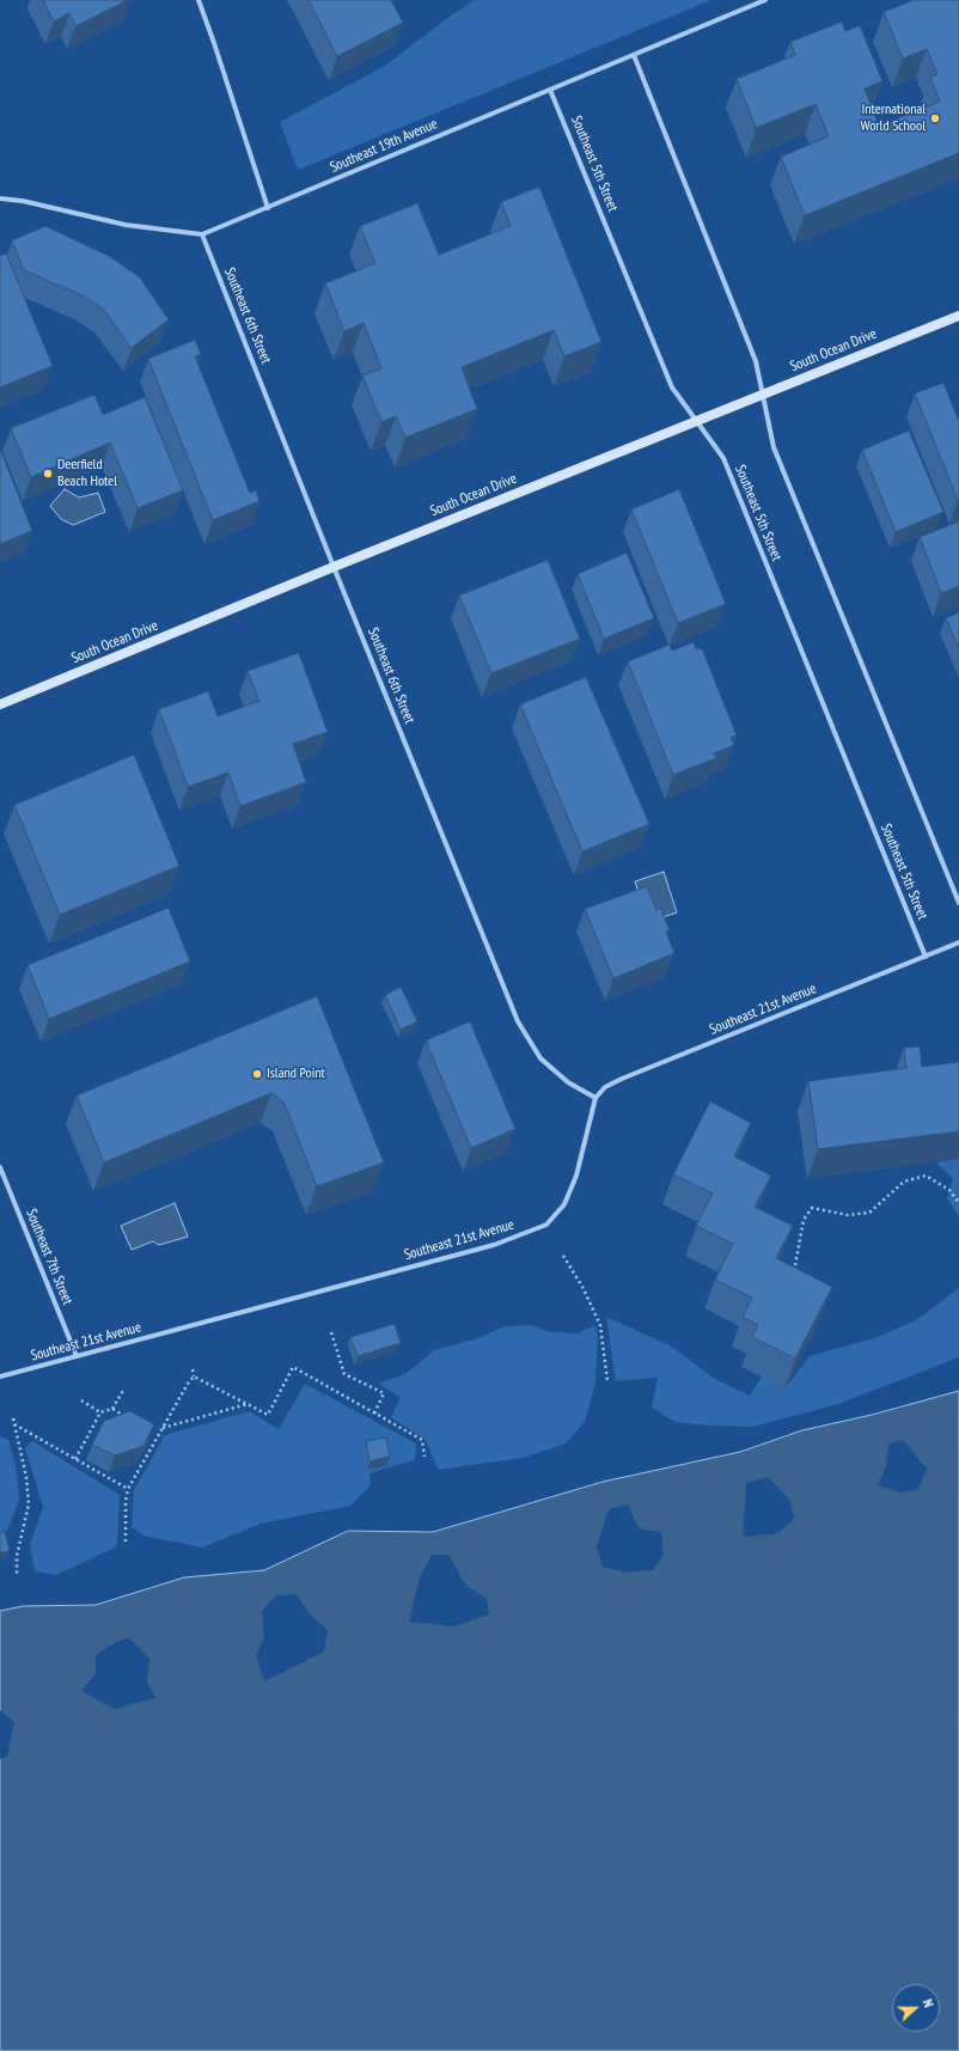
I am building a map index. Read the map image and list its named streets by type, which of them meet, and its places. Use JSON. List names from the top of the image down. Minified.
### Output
{"streets":{"main road":["South Ocean Drive"],"street":["Southeast 19th Avenue","Southeast 5th Street","Southeast 6th Street","Southeast 21st Avenue","Southeast 7th Street"]},"crossings":[["Southeast 19th Avenue","Southeast 5th Street"],["Southeast 19th Avenue","Southeast 6th Street"],["Southeast 5th Street","South Ocean Drive"],["Southeast 5th Street","Southeast 21st Avenue"],["Southeast 6th Street","South Ocean Drive"],["Southeast 6th Street","Southeast 21st Avenue"],["Southeast 21st Avenue","Southeast 7th Street"]],"places":["International World School","Deerfield Beach Hotel","Island Point"],"north":"right"}
